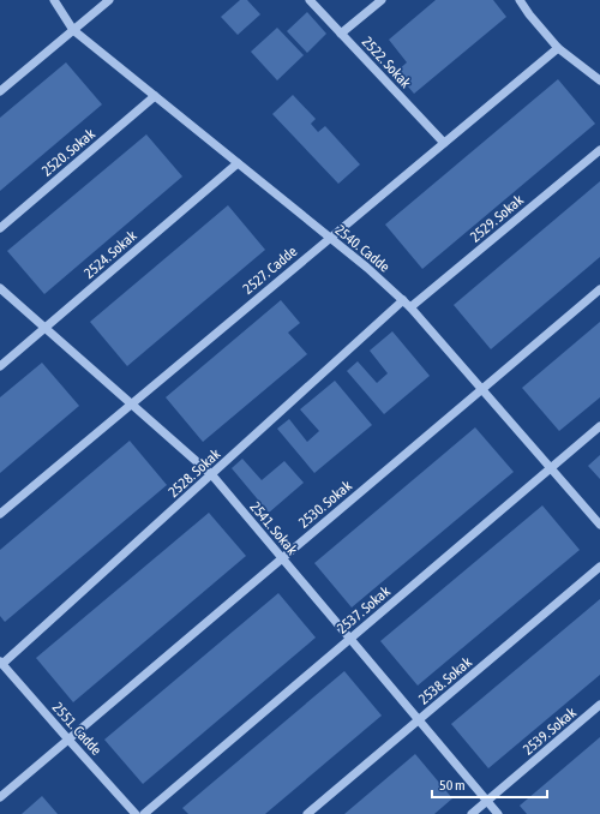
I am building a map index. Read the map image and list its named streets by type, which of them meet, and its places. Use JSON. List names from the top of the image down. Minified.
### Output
{"streets":{"street":["2522. Sokak","2520. Sokak","2529. Sokak","2540. Cadde","2524. Sokak","2527. Cadde","2528. Sokak","2530. Sokak","2541. Sokak","2537. Sokak","2538. Sokak","2551. Cadde","2539. Sokak"]},"crossings":[["2522. Sokak","2527. Cadde"],["2520. Sokak","2540. Cadde"],["2529. Sokak","2540. Cadde"],["2540. Cadde","2524. Sokak"],["2540. Cadde","2527. Cadde"],["2540. Cadde","2528. Sokak"],["2540. Cadde","2530. Sokak"],["2540. Cadde","2537. Sokak"],["2524. Sokak","2541. Sokak"],["2527. Cadde","2541. Sokak"],["2528. Sokak","2541. Sokak"],["2528. Sokak","2551. Cadde"],["2530. Sokak","2541. Sokak"],["2530. Sokak","2551. Cadde"],["2541. Sokak","2537. Sokak"],["2541. Sokak","2538. Sokak"],["2541. Sokak","2539. Sokak"]],"scale_bar":"50 m"}
